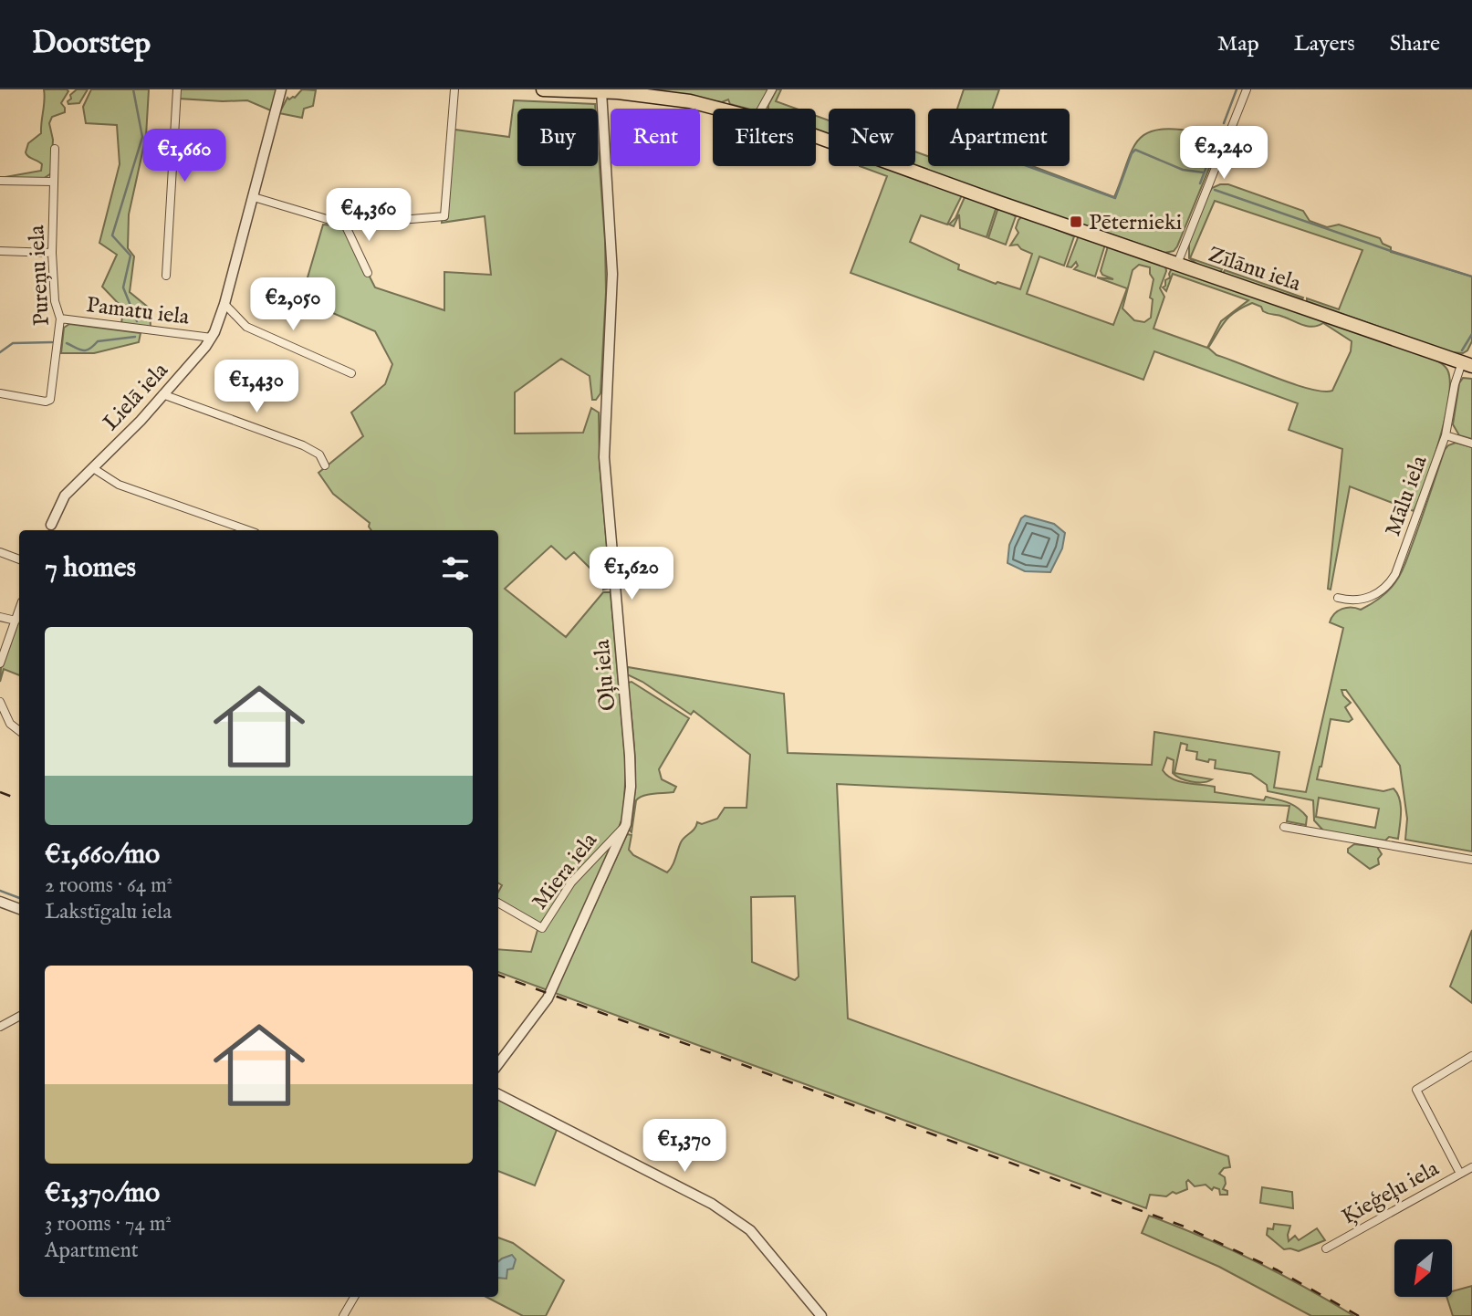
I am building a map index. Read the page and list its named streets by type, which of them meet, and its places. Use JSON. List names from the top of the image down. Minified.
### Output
{"streets":{"highway":["Zīlānu iela"],"street":["Pureņu iela","Pamatu iela","Lielā iela","Mālu iela","Oļu iela","Miera iela","Ķieģeļu iela"]},"crossings":[["Zīlānu iela","Mālu iela"],["Zīlānu iela","Oļu iela"],["Pureņu iela","Pamatu iela"],["Pamatu iela","Lielā iela"],["Oļu iela","Miera iela"]],"places":{"transit":["Pēternieki"]},"north":"bottom left","page":{"header":"Doorstep","nav":["Map","Layers","Share"],"chip":["Buy","Rent","Filters","New","Apartment"],"price":["€2,240","€1,660","€4,360","€2,050","€1,430","€1,620","€1,370"],"heading":"7 homes","list":[{"name":"€1,660/mo","note":"2 rooms · 64 m² · Lakstīgalu iela"},{"name":"€1,370/mo","note":"3 rooms · 74 m² · Apartment"}]}}
